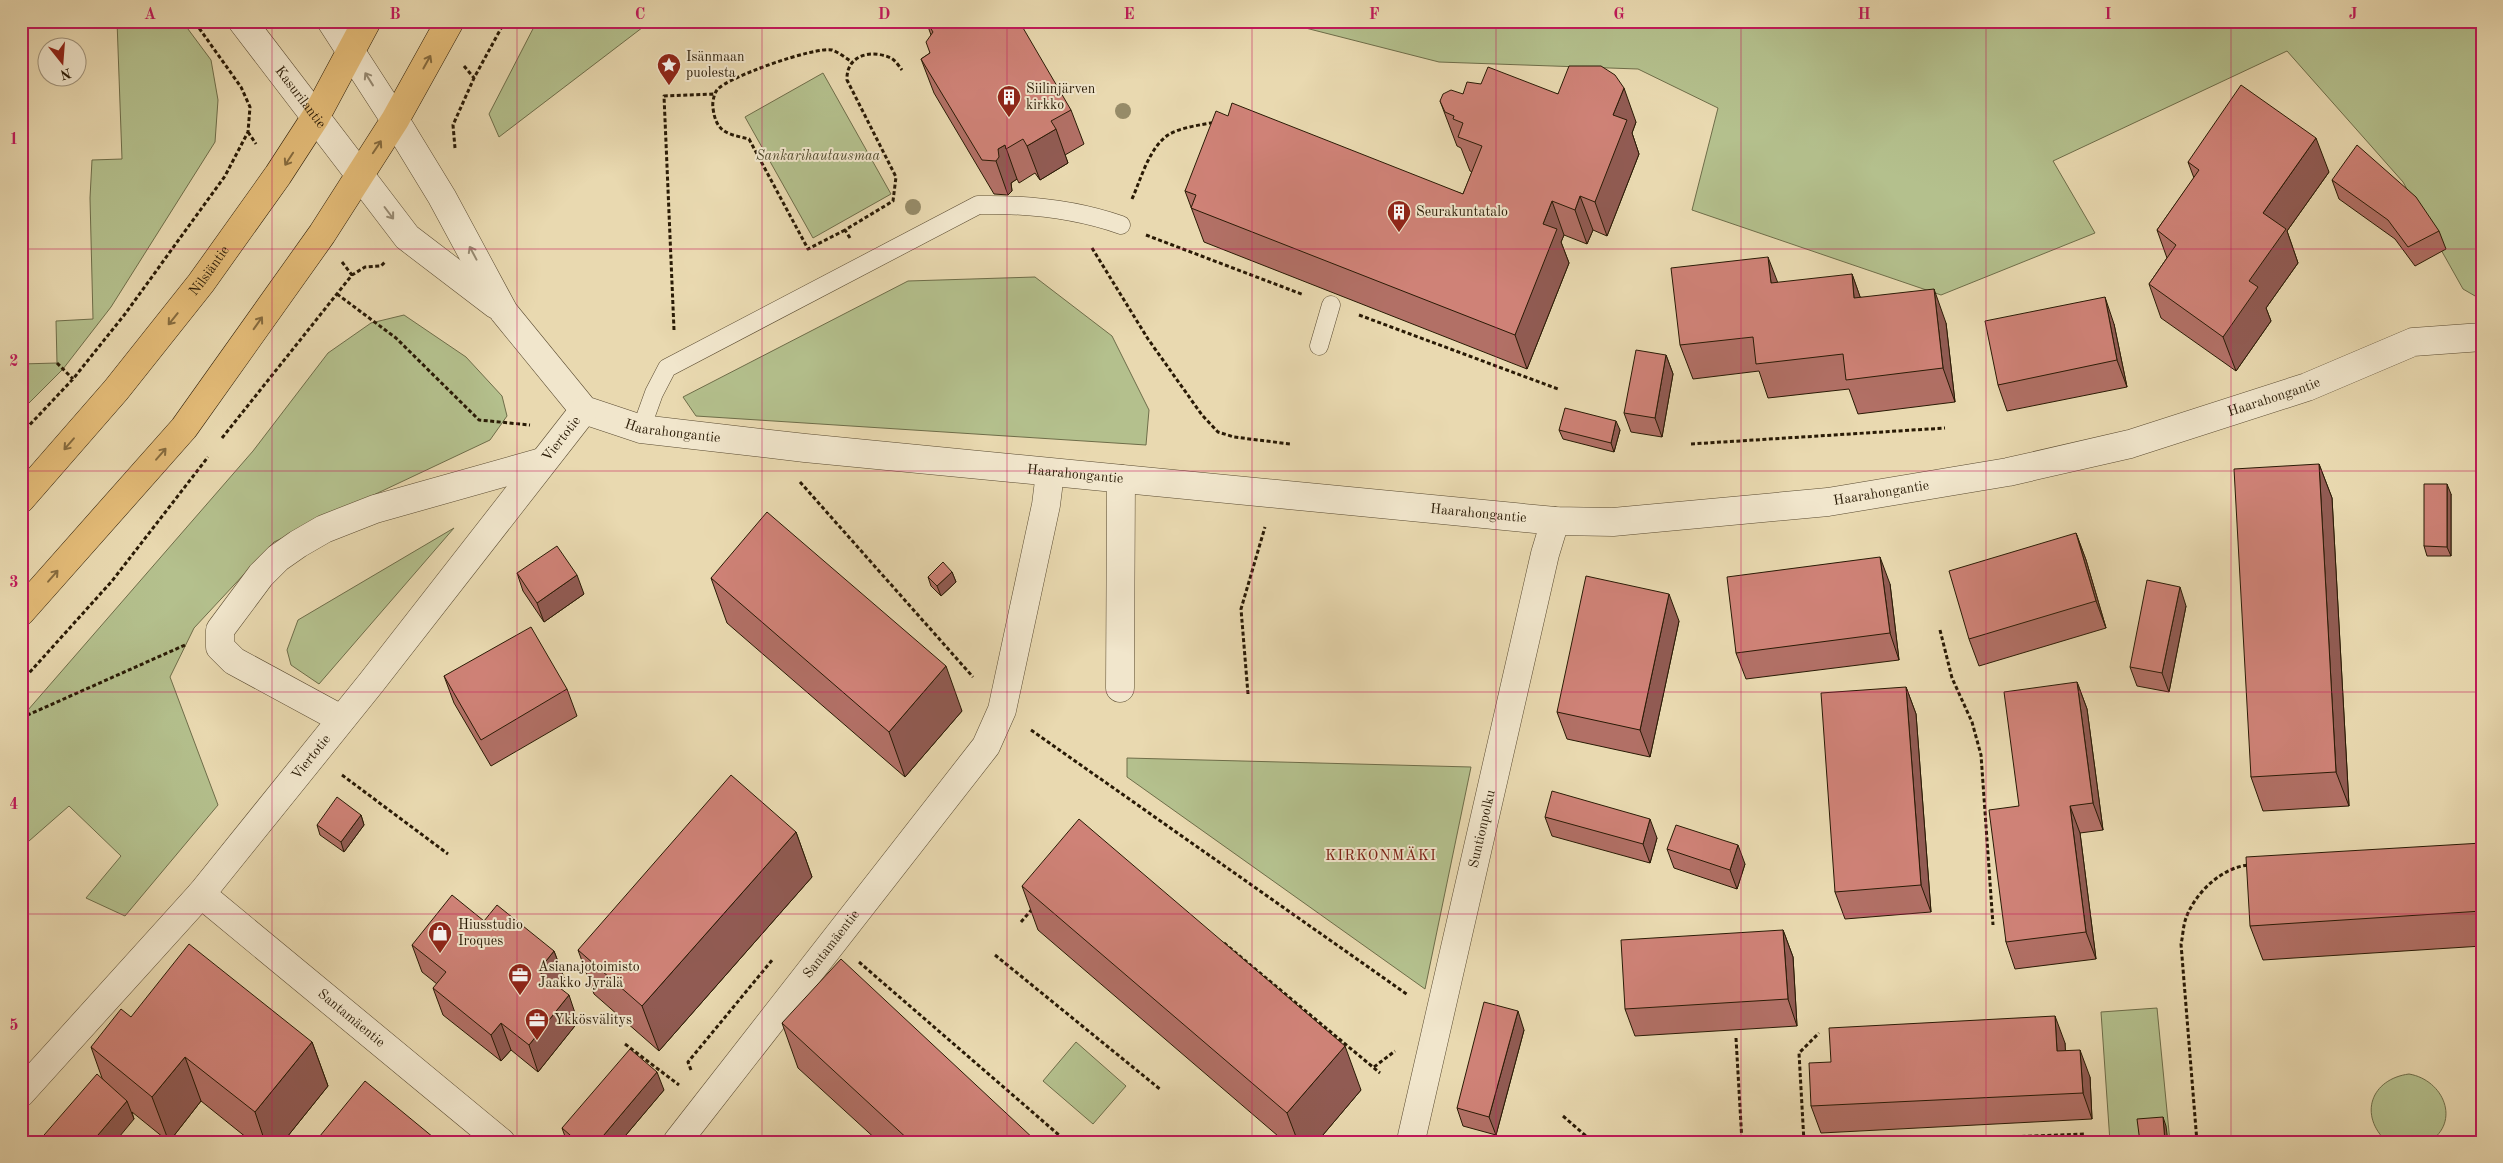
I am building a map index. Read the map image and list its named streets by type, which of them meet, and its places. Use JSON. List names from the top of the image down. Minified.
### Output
{"streets":{"main road":["Nilsiäntie"],"street":["Kasurilantie","Haarahongantie","Viertotie","Suntionpolku","Santamäentie"]},"crossings":[["Kasurilantie","Nilsiäntie"],["Haarahongantie","Viertotie"],["Haarahongantie","Suntionpolku"],["Haarahongantie","Santamäentie"],["Viertotie","Santamäentie"]],"districts":["KIRKONMÄKI"],"parks":["Sankarihautausmaa"],"places":{"place":["Isänmaan puolesta"],"building":["Siilinjärven kirkko","Seurakuntatalo"],"shop":["Hiusstudio Iroques"],"office":["Asianajotoimisto Jaakko Jyrälä","Ykkösvälitys"]},"north":"bottom","grid":{"columns":["A","B","C","D","E","F","G","H","I","J"],"rows":["1","2","3","4","5"]}}
